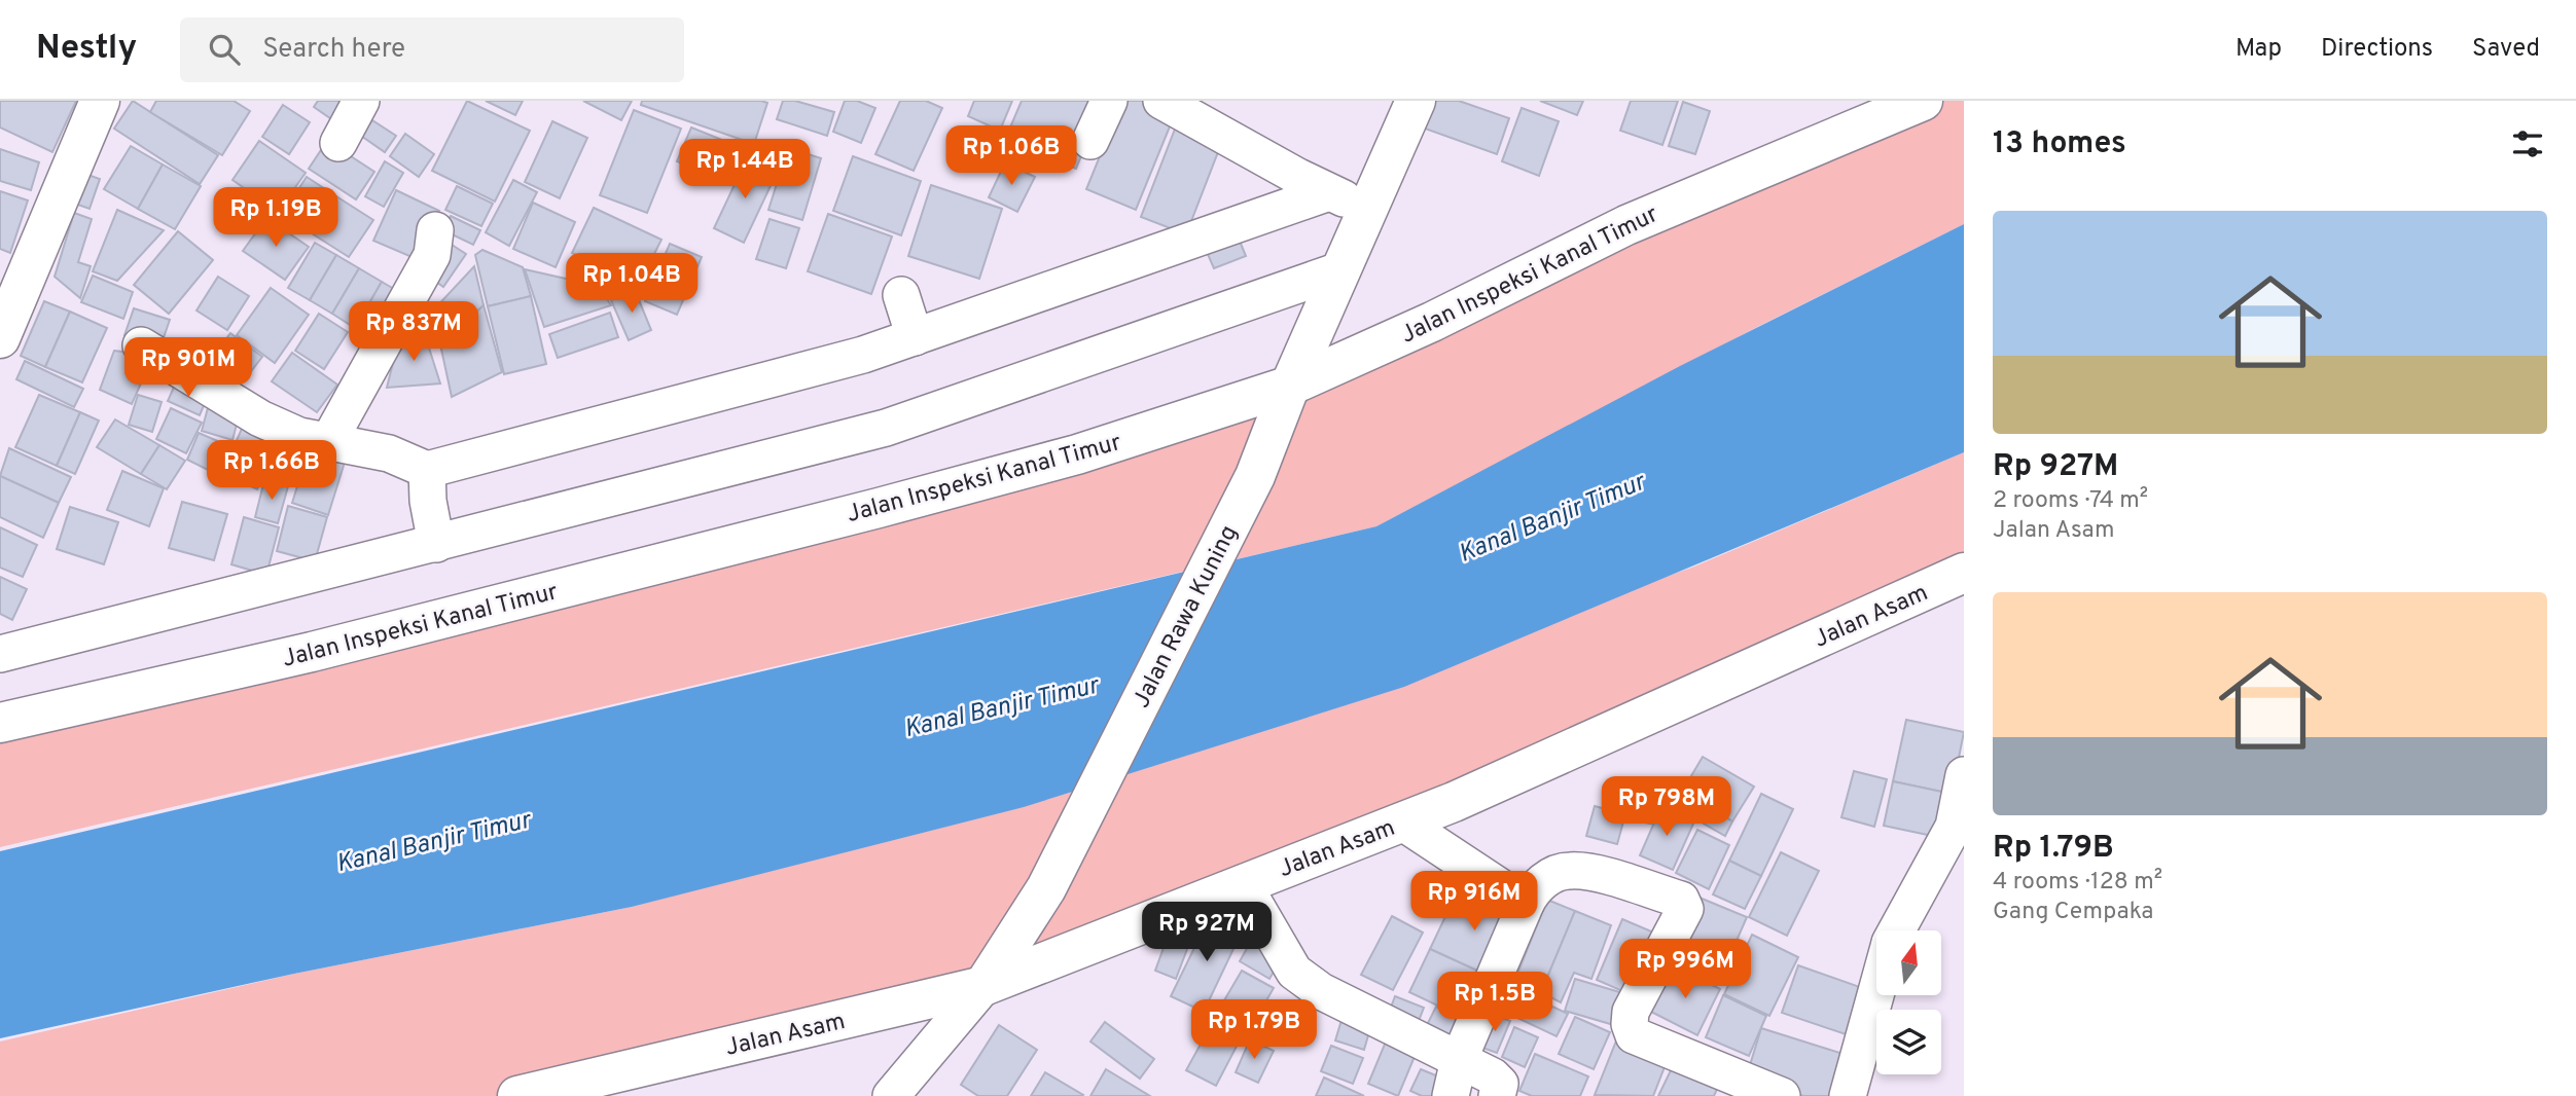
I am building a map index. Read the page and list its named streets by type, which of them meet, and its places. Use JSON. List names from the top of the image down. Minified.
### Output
{"streets":{"street":["Jalan Inspeksi Kanal Timur","Jalan Asam","Jalan Rawa Kuning"]},"crossings":[["Jalan Inspeksi Kanal Timur","Jalan Rawa Kuning"],["Jalan Asam","Jalan Rawa Kuning"]],"water":["Kanal Banjir Timur"],"north":"top","page":{"header":"Nestly","search":"Search here","nav":["Map","Directions","Saved"],"heading":"13 homes","price":["Rp 1.06B","Rp 1.44B","Rp 1.19B","Rp 1.04B","Rp 837M","Rp 901M","Rp 1.66B","Rp 798M","Rp 916M","Rp 927M","Rp 996M","Rp 1.5B","Rp 1.79B"],"list":[{"name":"Rp 927M","note":"2 rooms · 74 m² · Jalan Asam"},{"name":"Rp 1.79B","note":"4 rooms · 128 m² · Gang Cempaka"}]}}
